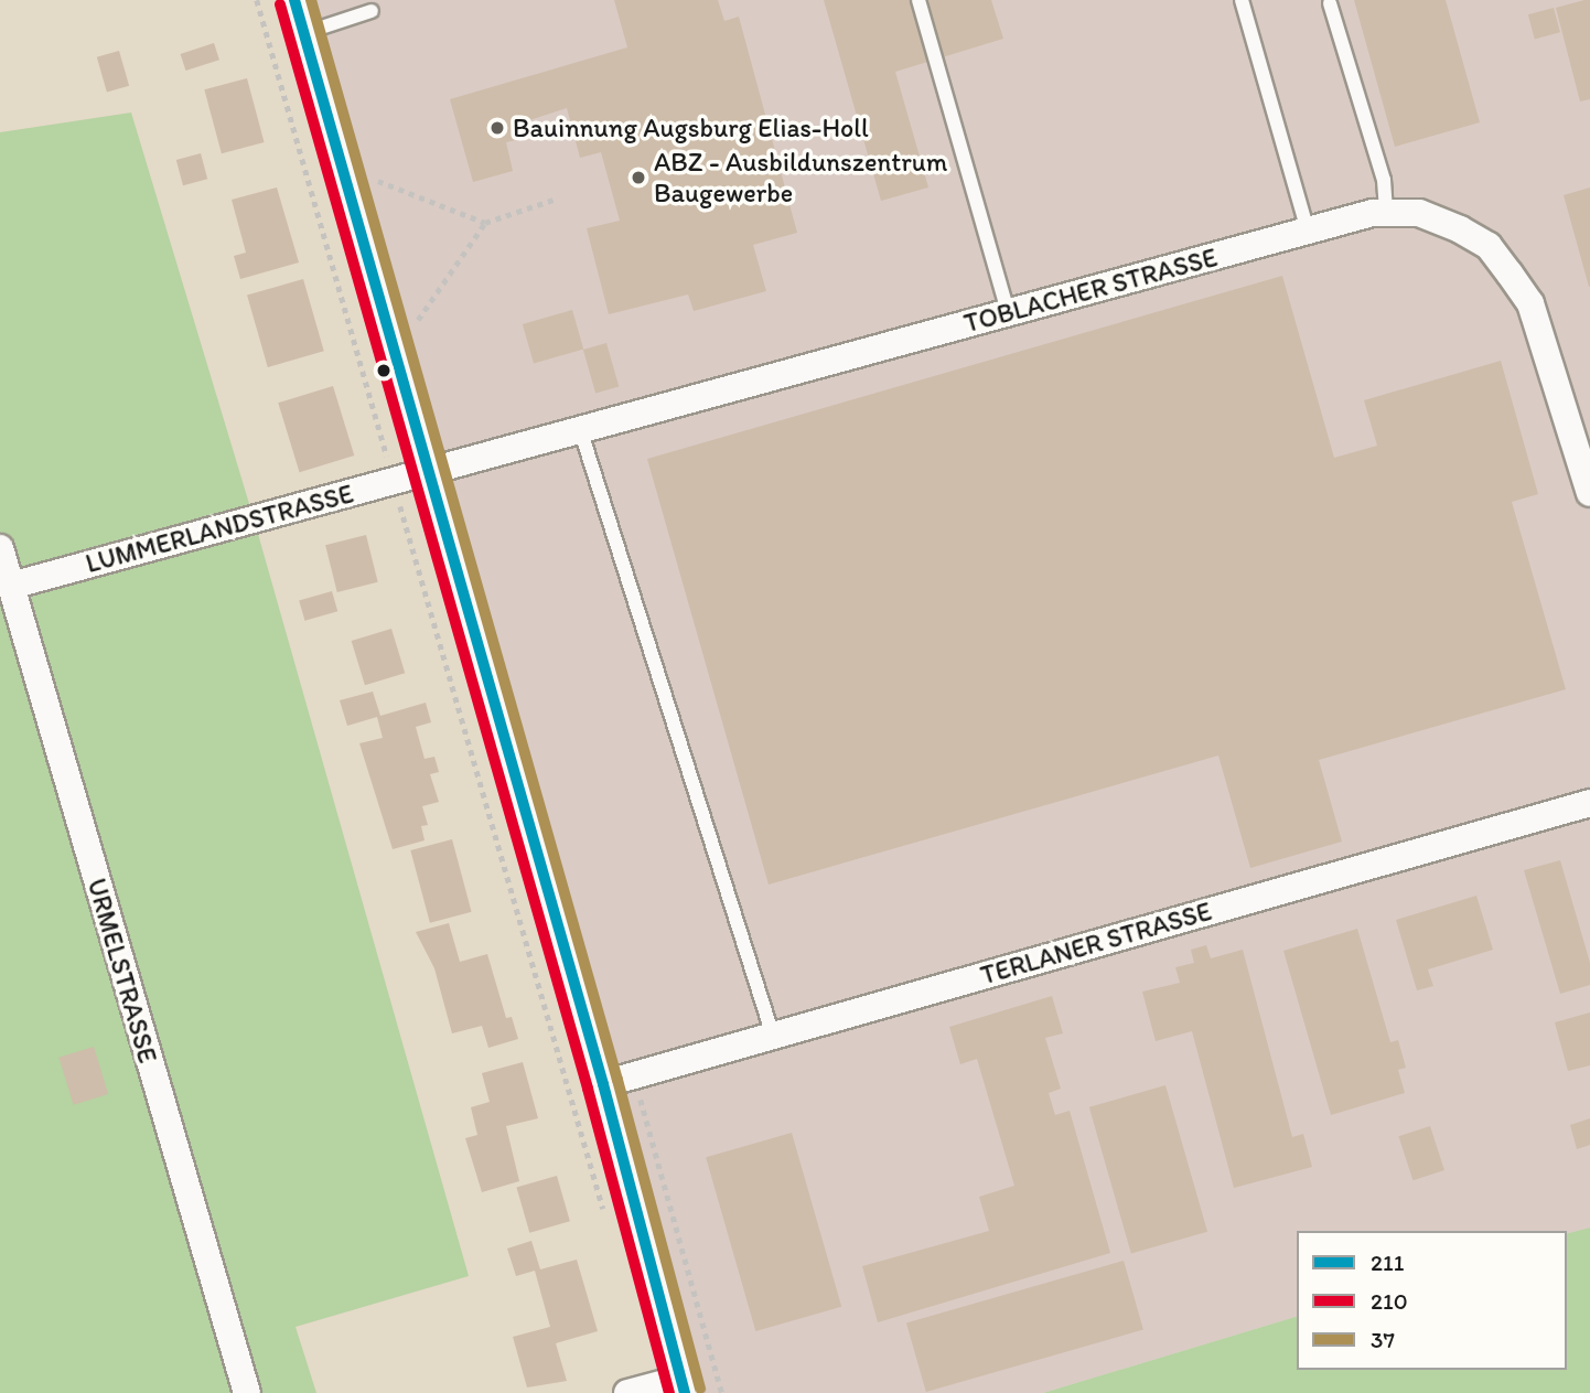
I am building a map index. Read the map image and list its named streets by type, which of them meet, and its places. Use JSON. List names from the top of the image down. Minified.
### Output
{"streets":{"street":["TOBLACHER STRASSE","LUMMERLANDSTRASSE","TERLANER STRASSE","URMELSTRASSE"]},"crossings":[["TOBLACHER STRASSE","LUMMERLANDSTRASSE"],["LUMMERLANDSTRASSE","URMELSTRASSE"]],"places":["Bauinnung Augsburg Elias-Holl","ABZ - Ausbildunszentrum Baugewerbe"],"lines":["transit line 211","transit line 37","transit line 210"],"legend":["211","210","37"]}
